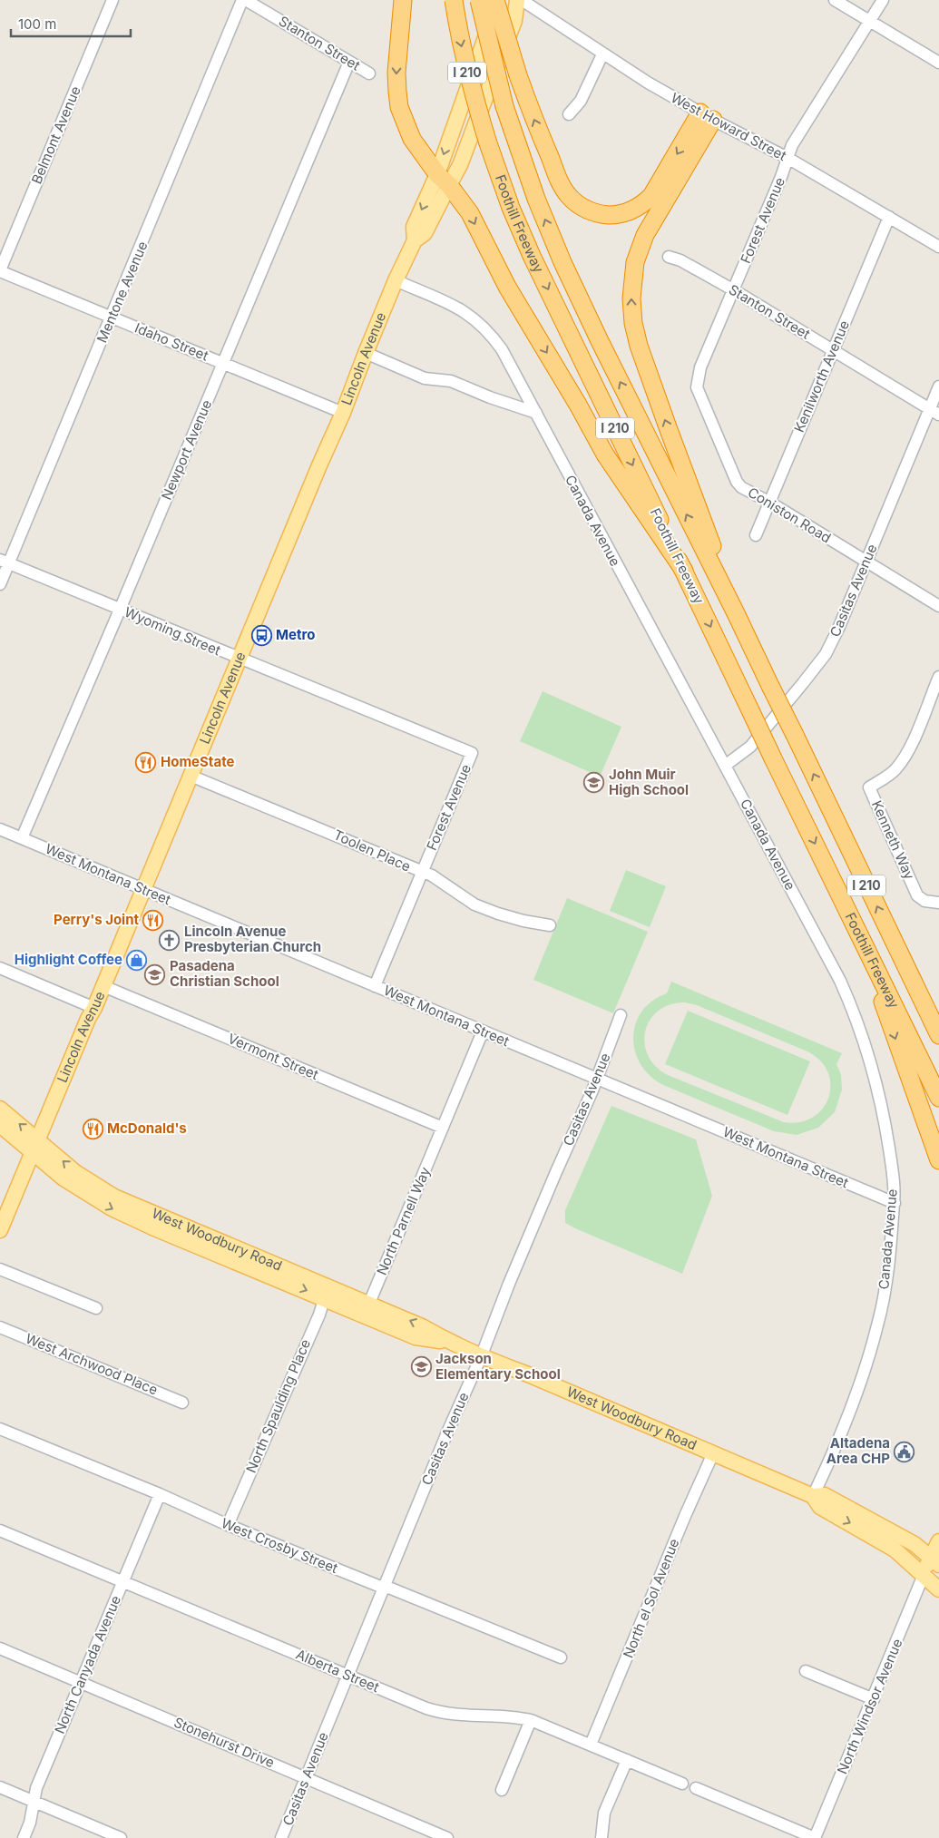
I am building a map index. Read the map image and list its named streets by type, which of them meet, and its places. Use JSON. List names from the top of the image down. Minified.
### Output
{"streets":{"highway":["I 210","Foothill Freeway"],"main road":["Lincoln Avenue","West Woodbury Road"],"street":["Stanton Street","West Howard Street","Belmont Avenue","Forest Avenue","Mentone Avenue","Idaho Street","Kenilworth Avenue","Newport Avenue","Coniston Road","Canada Avenue","Casitas Avenue","Wyoming Street","Kenneth Way","Toolen Place","West Montana Street","Vermont Street","North Parnell Way","West Archwood Place","North Spaulding Place","West Crosby Street","North el Sol Avenue","North Canyada Avenue","Alberta Street","North Windsor Avenue","Stonehurst Drive"]},"crossings":[["Stanton Street","Forest Avenue"],["Stanton Street","Mentone Avenue"],["Stanton Street","Kenilworth Avenue"],["Stanton Street","Newport Avenue"],["Stanton Street","Casitas Avenue"],["West Howard Street","Forest Avenue"],["West Howard Street","Kenilworth Avenue"],["Belmont Avenue","Idaho Street"],["Forest Avenue","Coniston Road"],["Forest Avenue","Wyoming Street"],["Forest Avenue","Toolen Place"],["Forest Avenue","West Montana Street"],["Mentone Avenue","Idaho Street"],["Mentone Avenue","Wyoming Street"],["Idaho Street","Lincoln Avenue"],["Idaho Street","Newport Avenue"],["Lincoln Avenue","Canada Avenue"],["Lincoln Avenue","Wyoming Street"],["Lincoln Avenue","Toolen Place"],["Lincoln Avenue","West Montana Street"],["Lincoln Avenue","Vermont Street"],["Lincoln Avenue","West Woodbury Road"],["Kenilworth Avenue","Coniston Road"],["Newport Avenue","Wyoming Street"],["Newport Avenue","West Montana Street"],["Coniston Road","Casitas Avenue"],["Canada Avenue","Casitas Avenue"],["Canada Avenue","West Montana Street"],["Canada Avenue","West Woodbury Road"],["Casitas Avenue","West Montana Street"],["Casitas Avenue","West Woodbury Road"],["Casitas Avenue","West Crosby Street"],["Casitas Avenue","Alberta Street"],["Casitas Avenue","Stonehurst Drive"],["West Montana Street","North Parnell Way"],["Vermont Street","North Parnell Way"],["North Parnell Way","West Woodbury Road"],["West Woodbury Road","North Spaulding Place"],["West Woodbury Road","North el Sol Avenue"],["West Woodbury Road","North Windsor Avenue"],["North Spaulding Place","West Crosby Street"],["West Crosby Street","North Canyada Avenue"],["North el Sol Avenue","Alberta Street"],["North Canyada Avenue","Alberta Street"],["North Canyada Avenue","Stonehurst Drive"]],"places":{"bus stop":["Metro"],"restaurant":["HomeState","Perry's Joint","McDonald's"],"school or university":["John Muir High School","Pasadena Christian School","Jackson Elementary School"],"church":["Lincoln Avenue Presbyterian Church"],"shop":["Highlight Coffee"],"public building":["Altadena Area CHP"]},"scale_bar":"100 m"}
